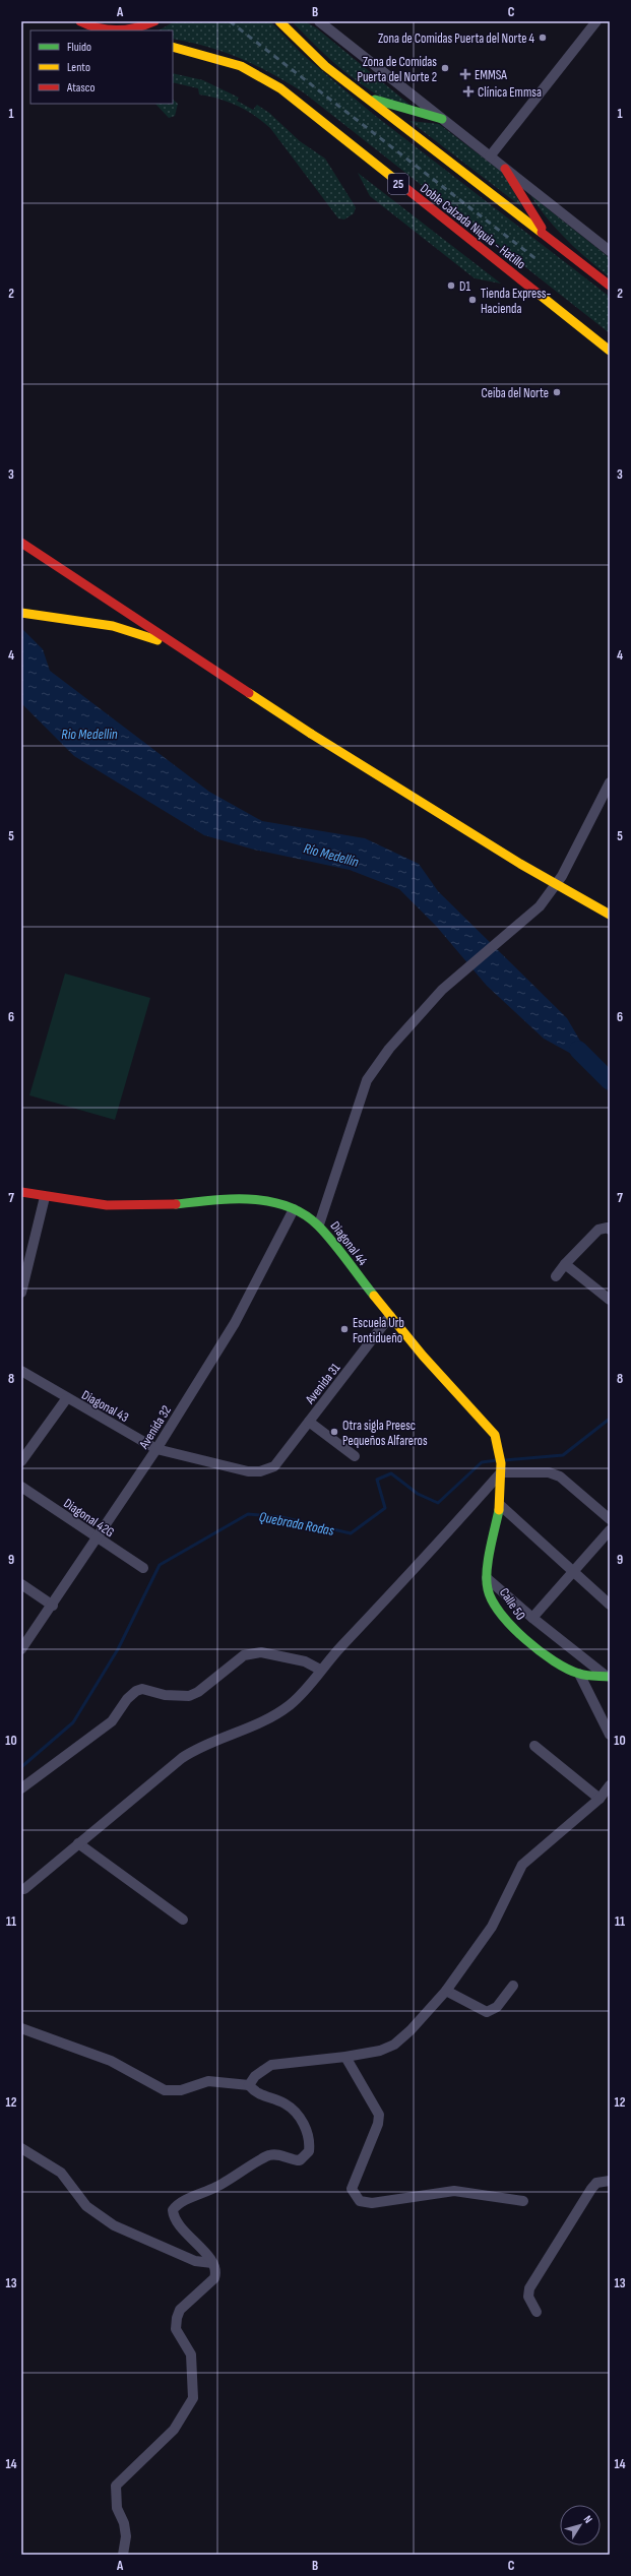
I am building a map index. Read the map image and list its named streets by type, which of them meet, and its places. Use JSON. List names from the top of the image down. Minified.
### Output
{"streets":{"main road":["25","Doble Calzada Niquia - Hatillo","Diagonal 44","Calle 50"],"street":["Avenida 31","Diagonal 43","Avenida 32","Diagonal 42G"]},"crossings":[["Diagonal 44","Avenida 31"],["Diagonal 44","Avenida 32"],["Diagonal 44","Calle 50"],["Avenida 31","Diagonal 43"],["Diagonal 43","Avenida 32"],["Avenida 32","Diagonal 42G"]],"water":["Rio Medellin","Río Medellín","Quebrada Rodas"],"places":{"other":["Zona de Comidas Puerta del Norte 4","Zona de Comidas Puerta del Norte 2","D1","Tienda Express- Hacienda","Ceiba del Norte","Escuela Urb Fontidueño","Otra sigla Preesc Pequeños Alfareros"],"health":["EMMSA","Clínica Emmsa"]},"legend":["Fluido","Lento","Atasco"],"north":"top right","grid":{"columns":["A","B","C"],"rows":["1","2","3","4","5","6","7","8","9","10","11","12","13","14"]}}
